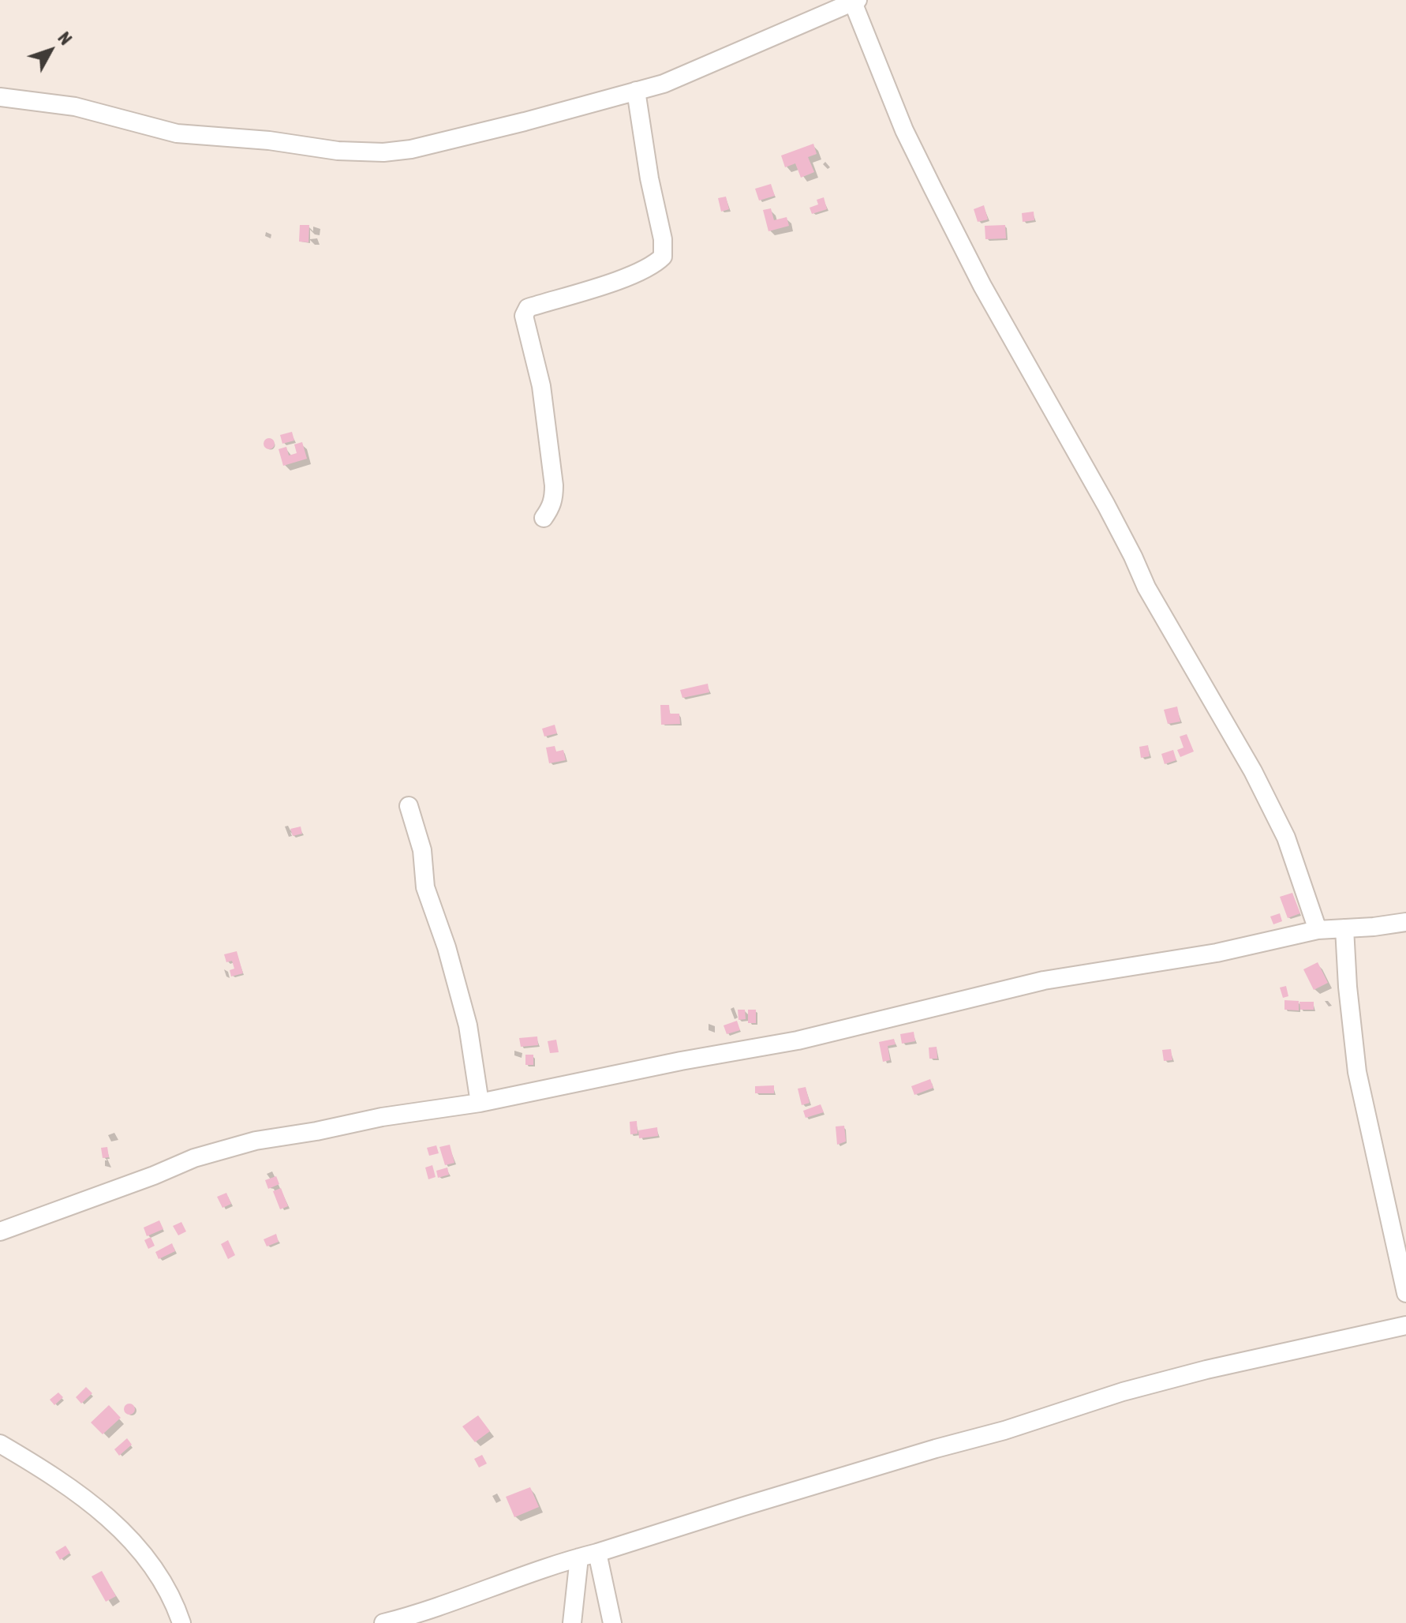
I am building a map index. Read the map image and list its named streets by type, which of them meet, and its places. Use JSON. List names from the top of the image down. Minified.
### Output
{"north":"top right"}
